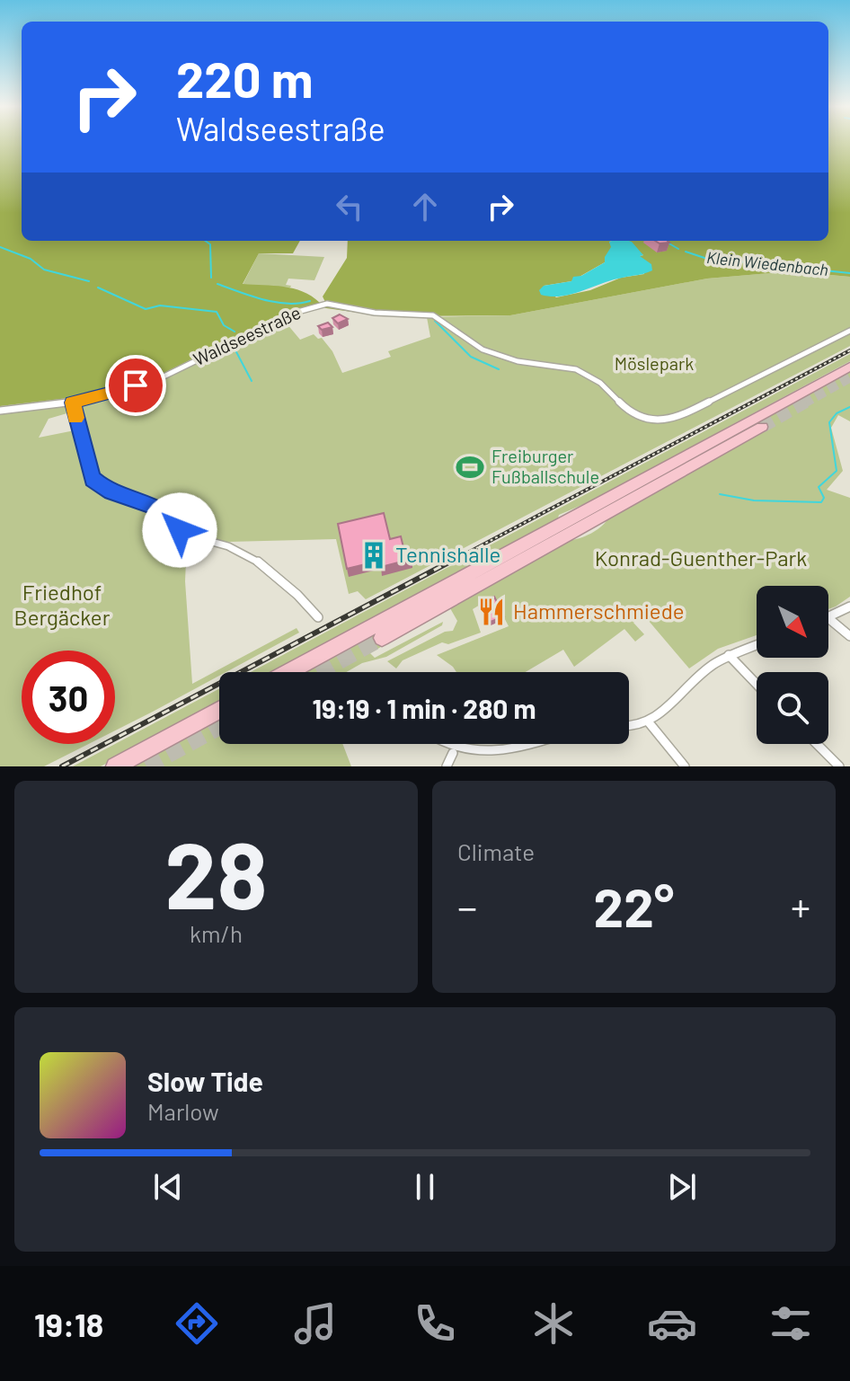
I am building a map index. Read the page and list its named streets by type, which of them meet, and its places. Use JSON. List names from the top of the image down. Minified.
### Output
{"streets":{"street":["Waldseestraße"]},"water":["Klein Wiedenbach"],"parks":["Möslepark","Konrad-Guenther-Park","Friedhof Bergäcker"],"places":{"sports":["Freiburger Fußballschule"],"building":["Tennishalle"],"restaurant":["Hammerschmiede"]},"north":"bottom right","page":{"turn":["220 m","Waldseestraße"],"limit":"30","trip":"19:19 · 1 min · 280 m","tile":[["28","km/h"],"Climate"],"heat":["−","22°","+"],"song":["Slow Tide","Marlow"],"tabs":"19:18"}}
